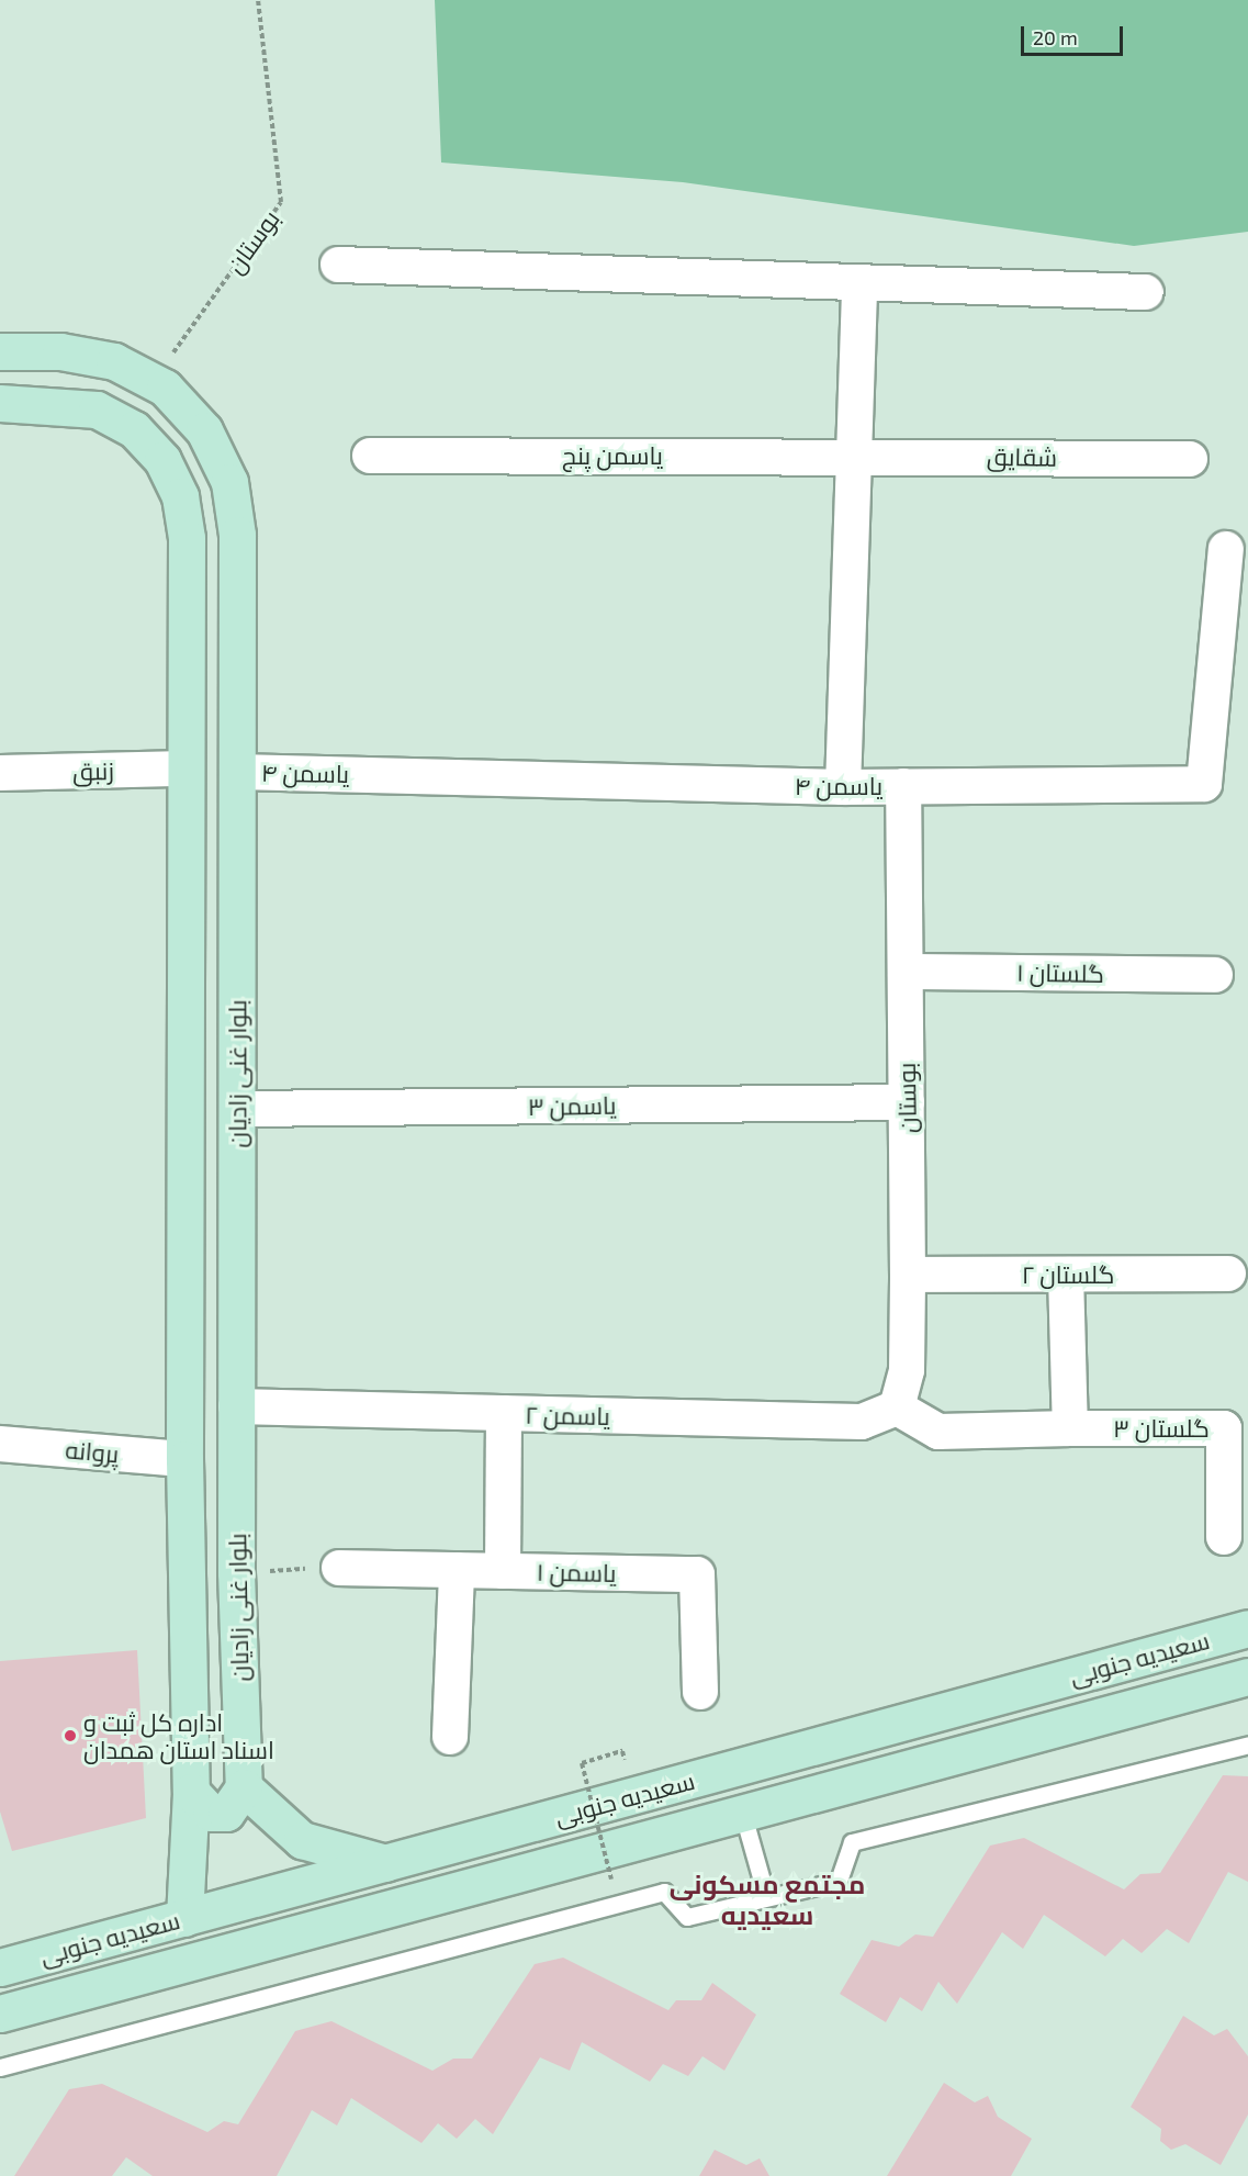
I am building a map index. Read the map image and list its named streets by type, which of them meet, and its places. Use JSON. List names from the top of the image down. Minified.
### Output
{"streets":{"street":["بوستان","یاسمن پنج","شقایق","زنبق","یاسمن ۴","گلستان ۱","بلوار غنی زادیان","یاسمن ۳","گلستان ۲","یاسمن ۲","گلستان ۳","پروانه","یاسمن ۱","سعیدیه جنوبی"]},"crossings":[["بوستان","یاسمن ۴"],["بوستان","گلستان ۱"],["بوستان","بلوار غنی زادیان"],["بوستان","یاسمن ۳"],["بوستان","گلستان ۲"],["بوستان","یاسمن ۲"],["بوستان","گلستان ۳"],["یاسمن پنج","شقایق"],["زنبق","بلوار غنی زادیان"],["یاسمن ۴","بلوار غنی زادیان"],["بلوار غنی زادیان","یاسمن ۳"],["بلوار غنی زادیان","یاسمن ۲"],["بلوار غنی زادیان","پروانه"],["بلوار غنی زادیان","سعیدیه جنوبی"],["یاسمن ۲","گلستان ۳"]],"districts":["مجتمع مسکونی سعیدیه"],"places":["اداره کل ثبت و اسناد استان همدان"],"scale_bar":"20 m"}
